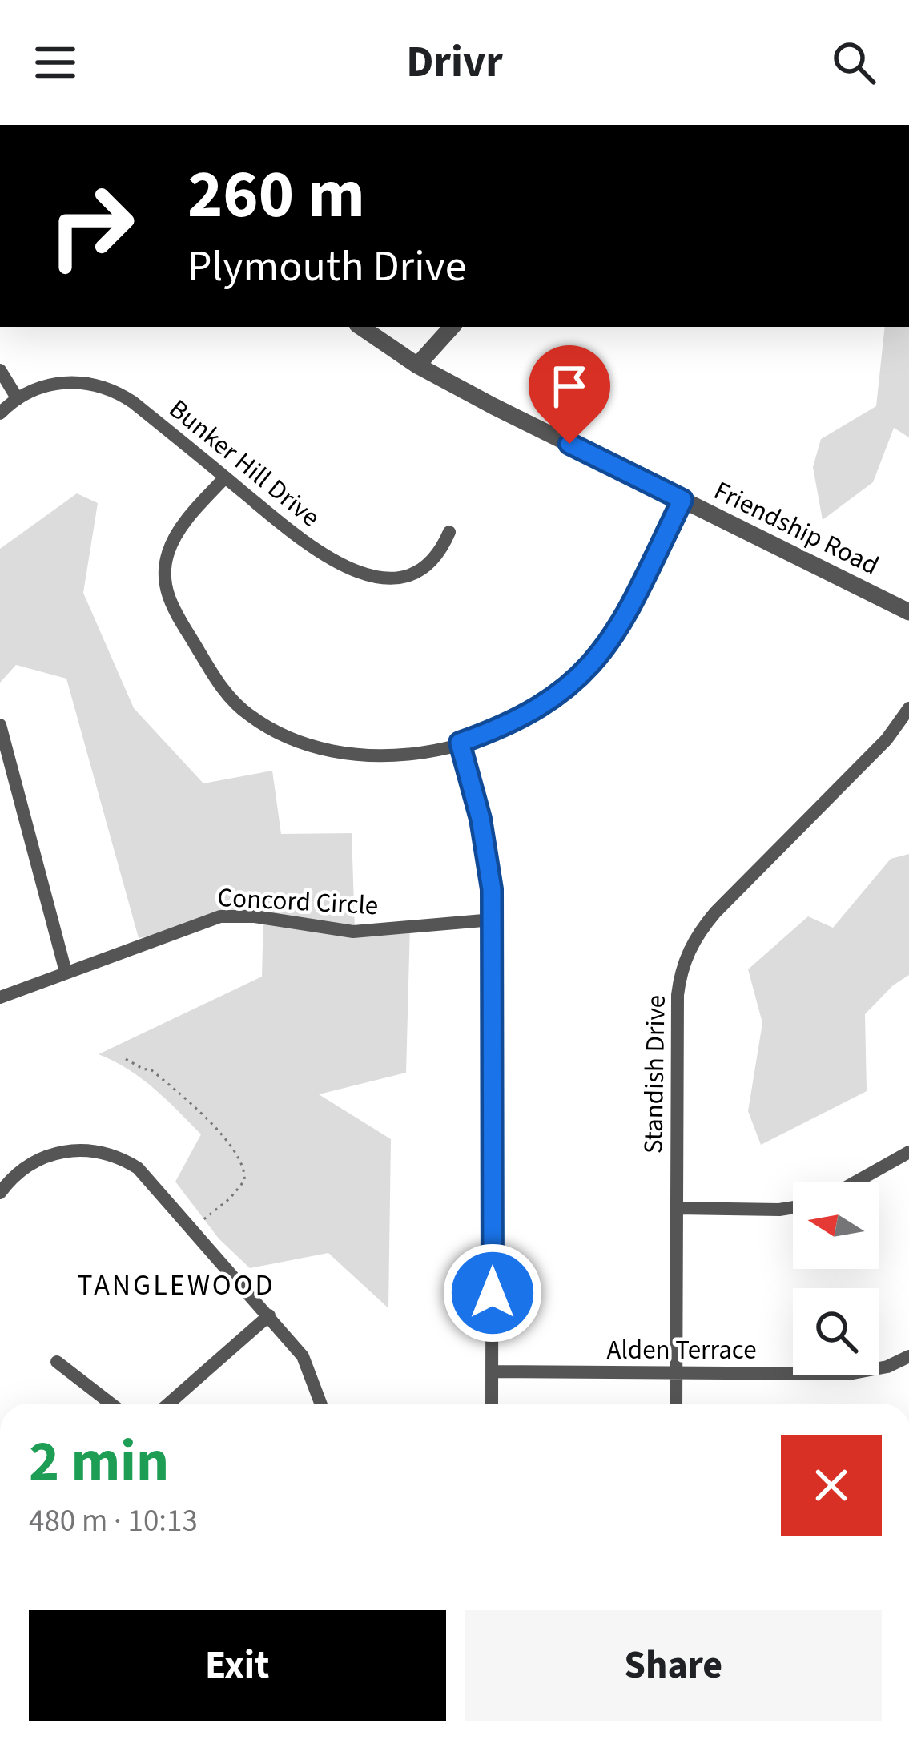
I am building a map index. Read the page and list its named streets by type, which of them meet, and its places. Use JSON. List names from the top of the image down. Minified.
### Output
{"streets":{"street":["Bunker Hill Drive","Friendship Road","Concord Circle","Standish Drive","Alden Terrace"]},"crossings":[["Standish Drive","Alden Terrace"]],"districts":["TANGLEWOOD"],"north":"left","page":{"header":"Drivr","turn":["260 m","Plymouth Drive"],"heading":["2 min","480 m · 10:13"],"buttons":["Exit","Share"]}}
